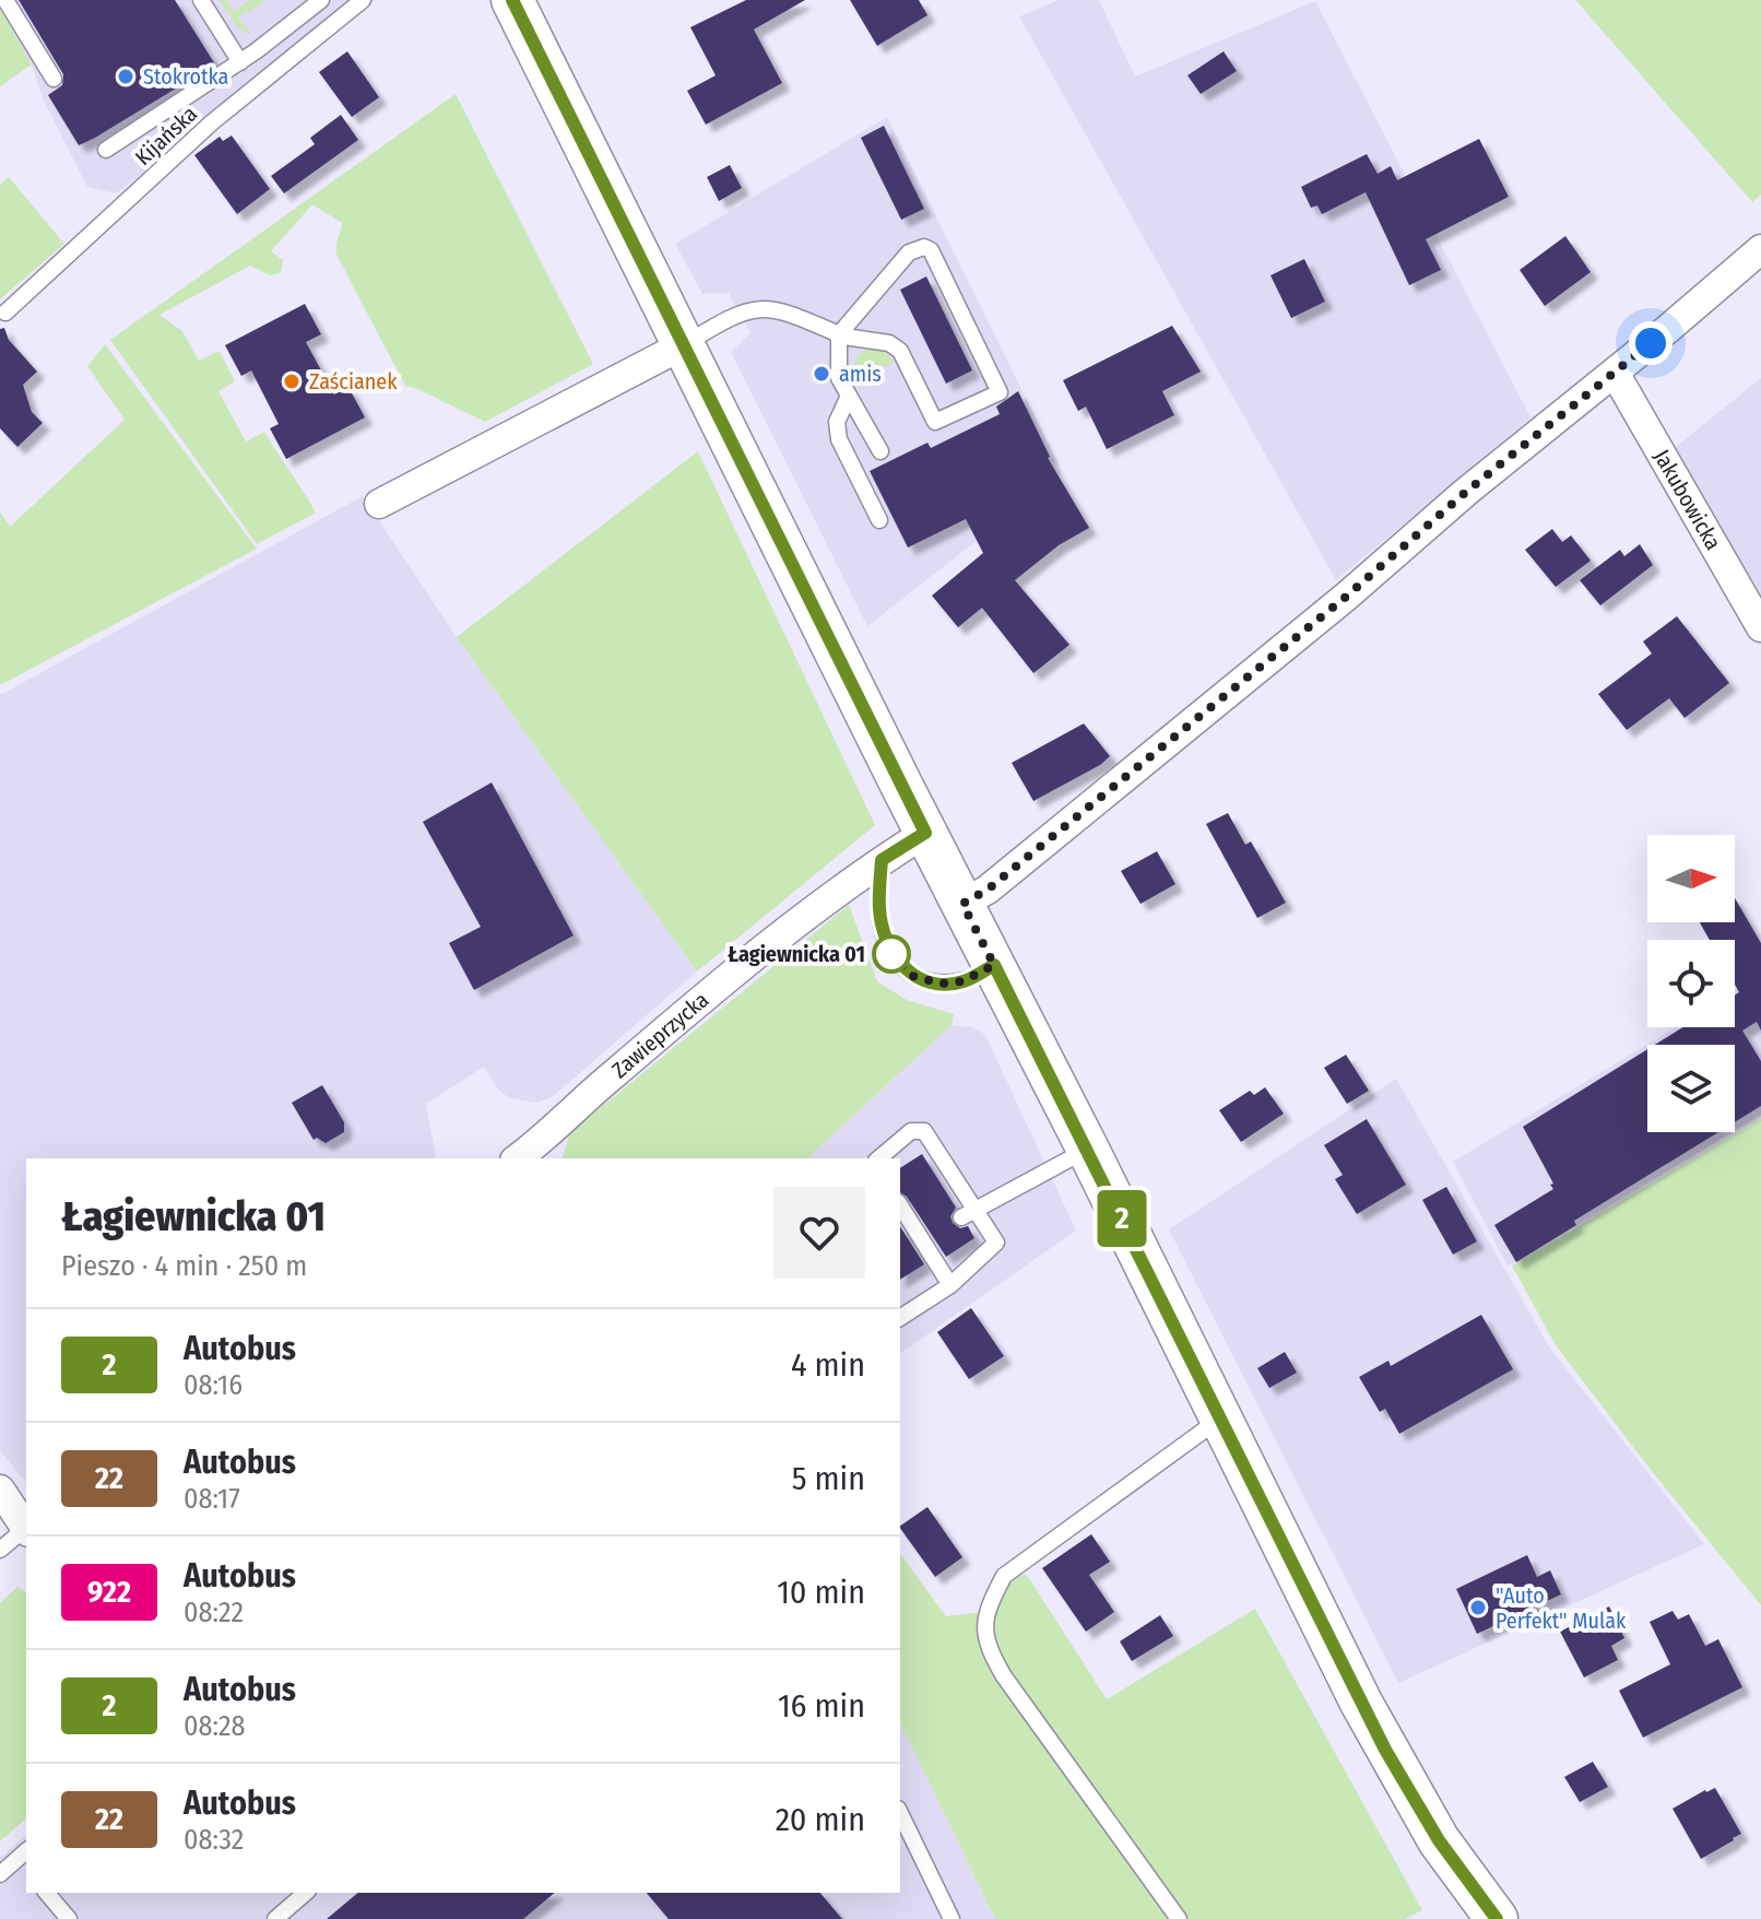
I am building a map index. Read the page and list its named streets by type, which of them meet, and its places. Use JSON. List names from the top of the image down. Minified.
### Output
{"streets":{"street":["Jakubowicka","Zawieprzycka"],"lane":["Kijańska"]},"places":["Stokrotka","amis","Zaścianek","Łagiewnicka 01","\"Auto Perfekt\" Mulak"],"lines":["bus line 2"],"north":"right","page":{"on_map":"2","heading":["Łagiewnicka 01","Pieszo · 4 min · 250 m"],"list":[{"mark":"2","name":"Autobus","note":"08:16","value":"4 min"},{"mark":"22","name":"Autobus","note":"08:17","value":"5 min"},{"mark":"922","name":"Autobus","note":"08:22","value":"10 min"},{"mark":"2","name":"Autobus","note":"08:28","value":"16 min"},{"mark":"22","name":"Autobus","note":"08:32","value":"20 min"}]}}
